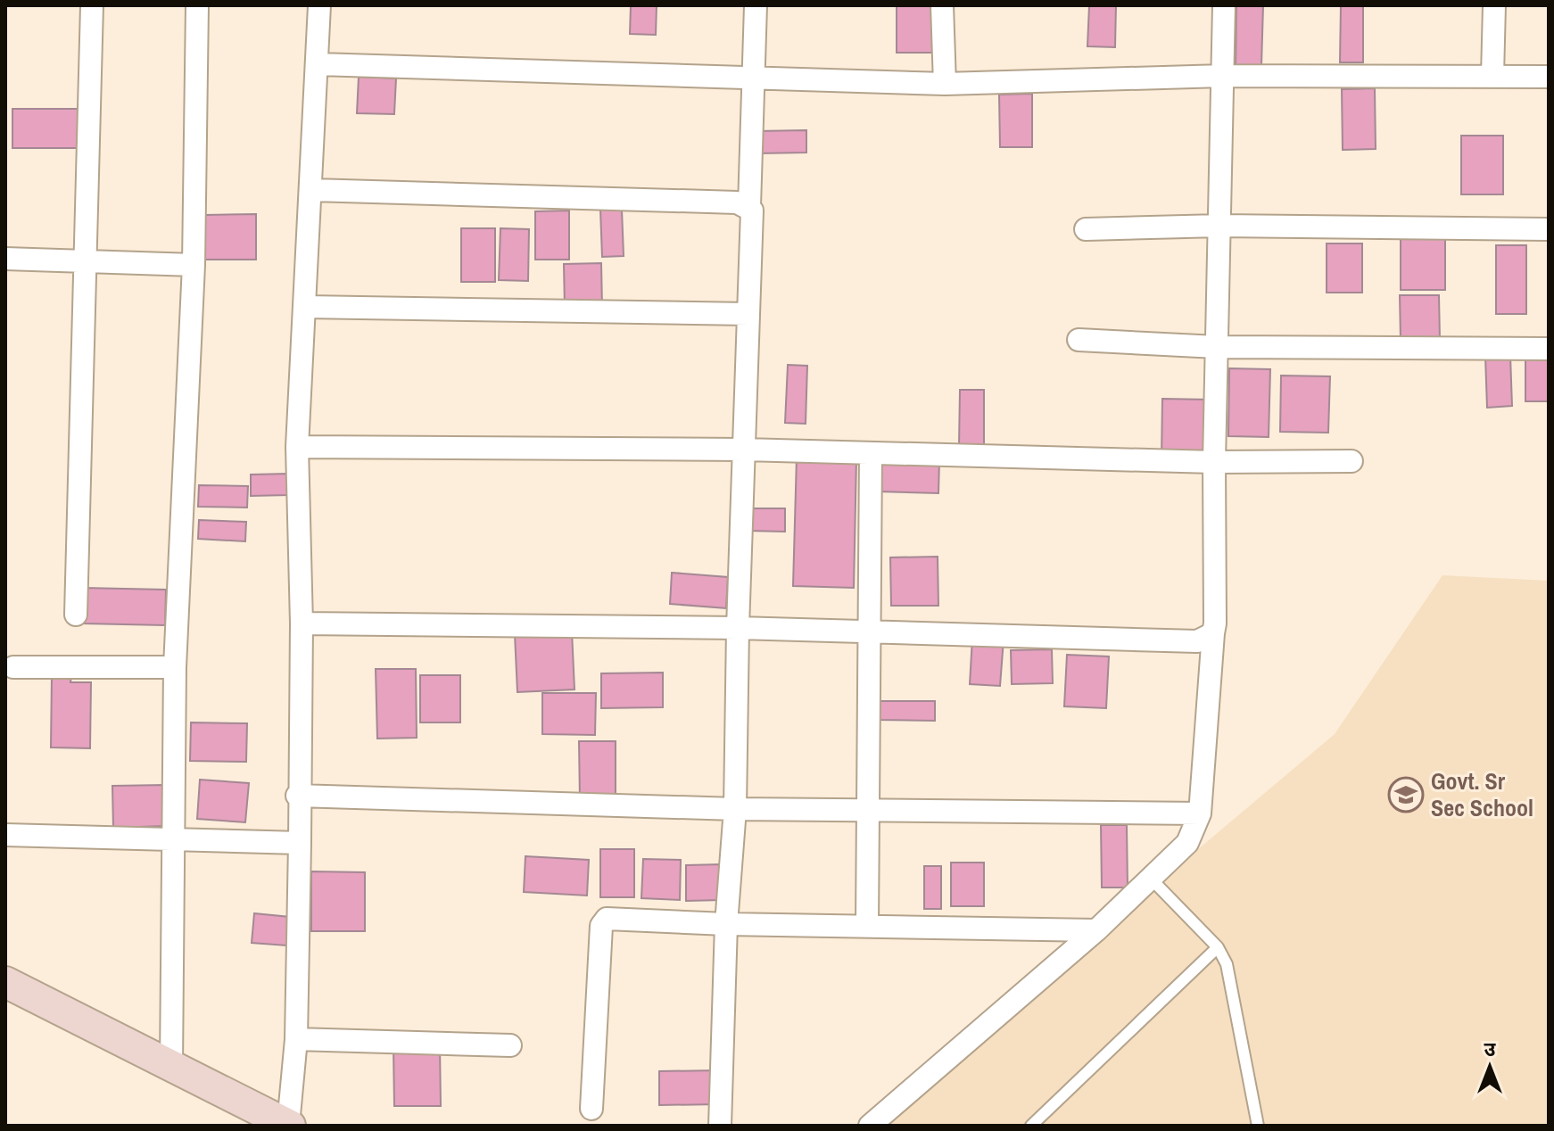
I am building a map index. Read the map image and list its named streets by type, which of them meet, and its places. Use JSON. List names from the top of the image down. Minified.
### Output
{"places":{"school or university":["Govt. Sr Sec School"]},"north":"top"}
